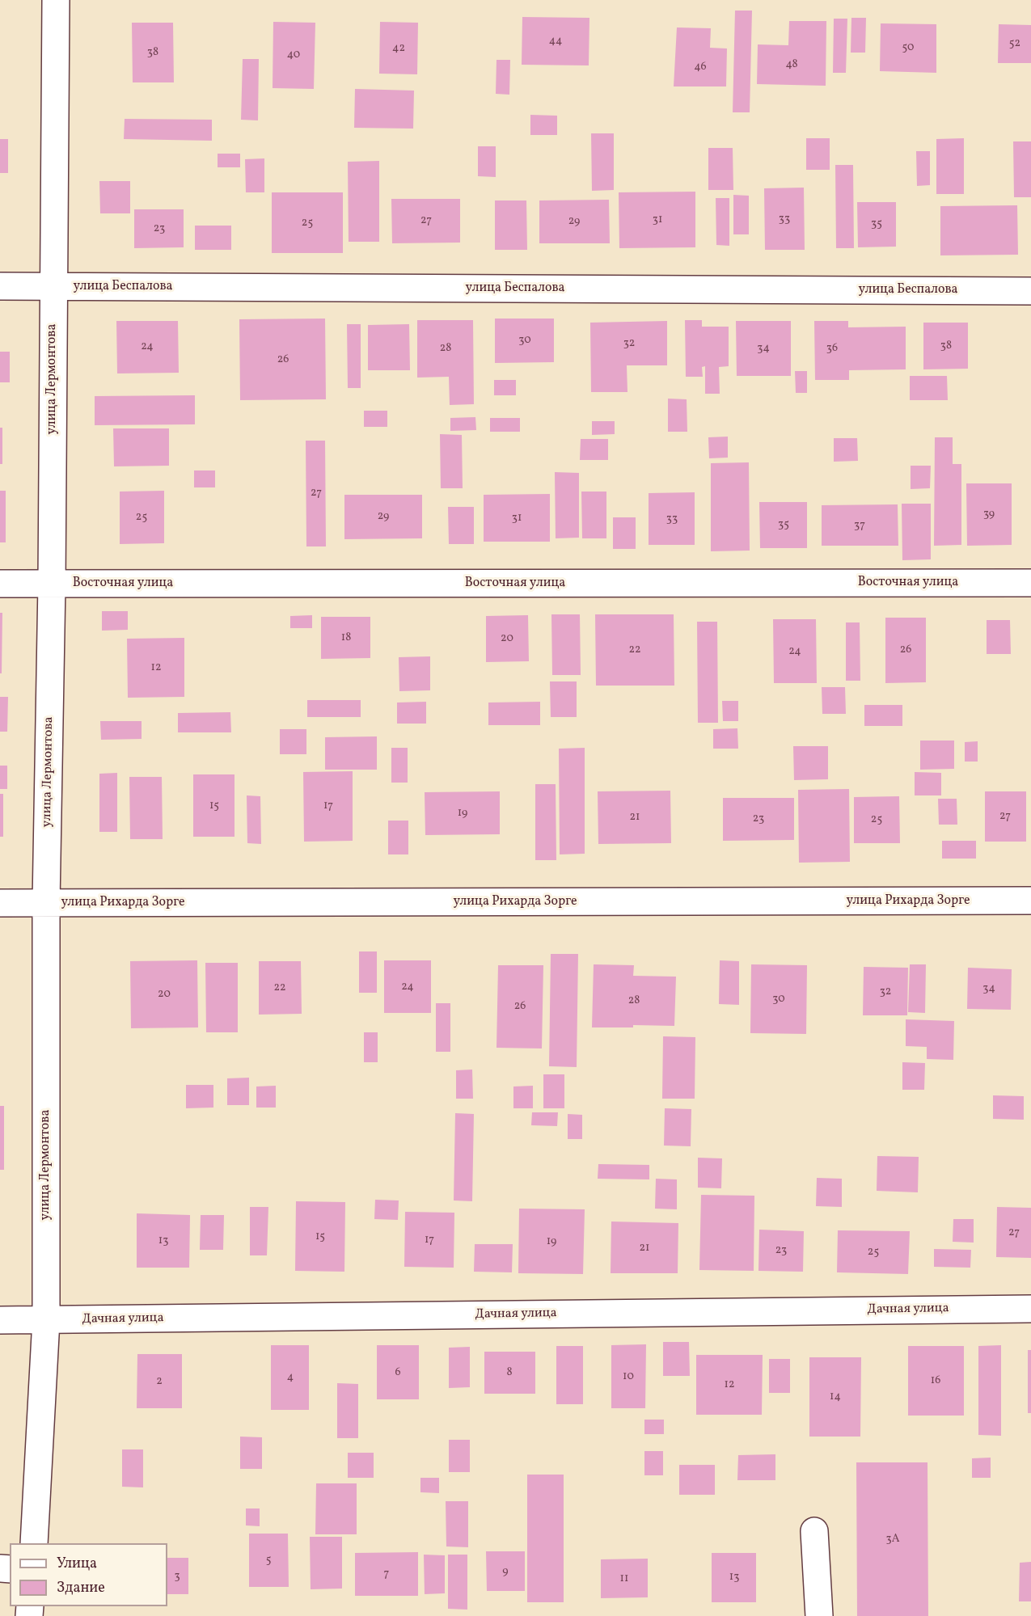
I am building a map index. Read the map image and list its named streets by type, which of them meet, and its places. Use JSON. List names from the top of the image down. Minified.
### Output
{"streets":{"street":["улица Беспалова","улица Лермонтова","Восточная улица","улица Рихарда Зорге","Дачная улица"]},"crossings":[["улица Беспалова","улица Лермонтова"],["улица Лермонтова","Восточная улица"],["улица Лермонтова","улица Рихарда Зорге"],["улица Лермонтова","Дачная улица"]],"house_numbers":["44","52","50","42","38","40","48","46","33","31","27","29","25","35","23","30","32","38","24","28","34","36","26","27","39","29","25","31","33","35","37","18","20","22","26","24","12","15","17","19","27","21","23","25","24","22","34","32","20","30","28","26","27","15","17","13","19","21","23","25","6","8","10","4","16","2","12","14","3А","5","9","7","3","13","11"],"legend":["Улица","Здание"]}
